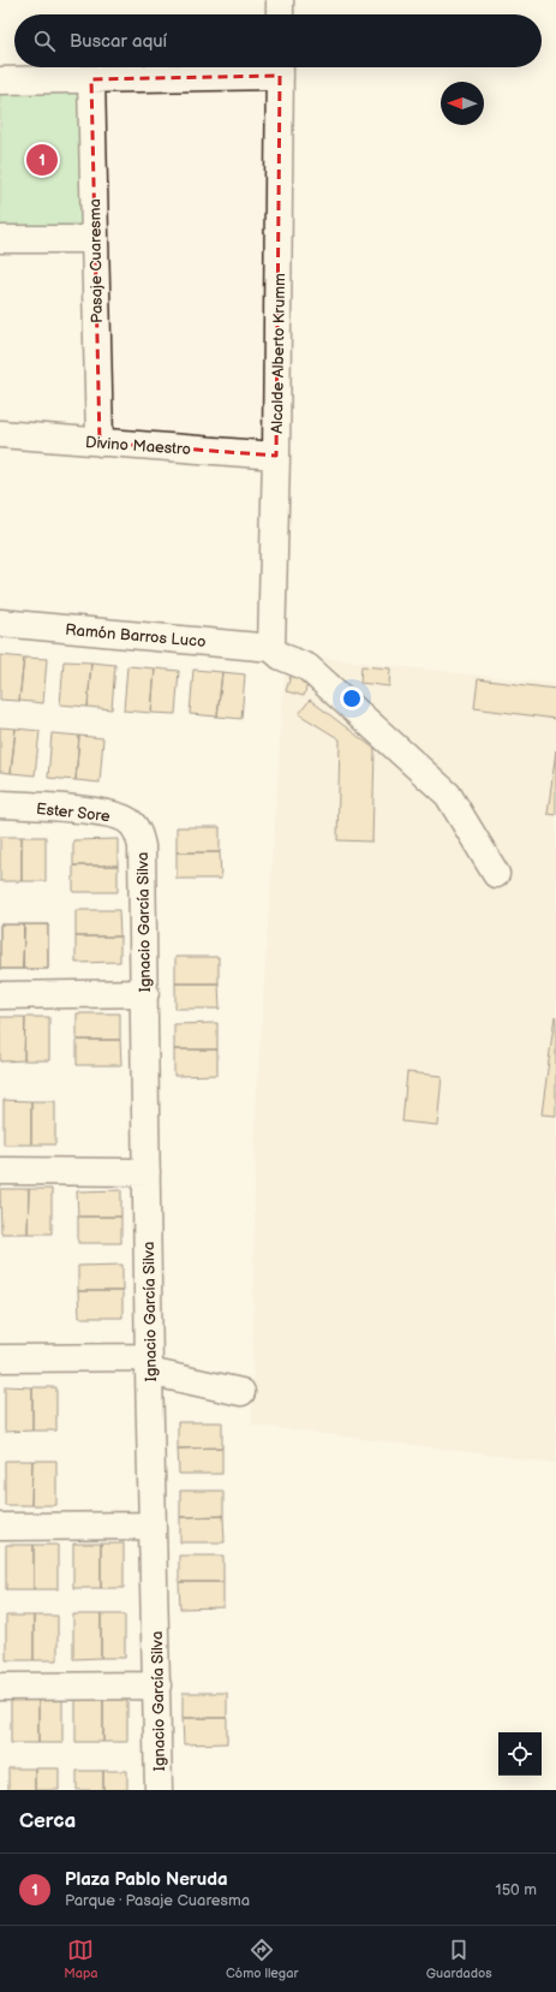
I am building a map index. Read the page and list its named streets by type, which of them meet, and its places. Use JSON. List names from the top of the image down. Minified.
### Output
{"streets":{"street":["Pasaje Cuaresma","Alcalde Alberto Krumm","Divino Maestro","Ramón Barros Luco","Ester Sore","Ignacio García Silva"]},"crossings":[["Pasaje Cuaresma","Divino Maestro"],["Alcalde Alberto Krumm","Divino Maestro"],["Alcalde Alberto Krumm","Ramón Barros Luco"],["Ester Sore","Ignacio García Silva"]],"north":"left","page":{"search":"Buscar aquí","pins":"1","heading":"Cerca","list":[{"mark":"1","name":"Plaza Pablo Neruda","note":"Parque · Pasaje Cuaresma","value":"150 m"}],"nav":["Mapa","Cómo llegar","Guardados"]}}
